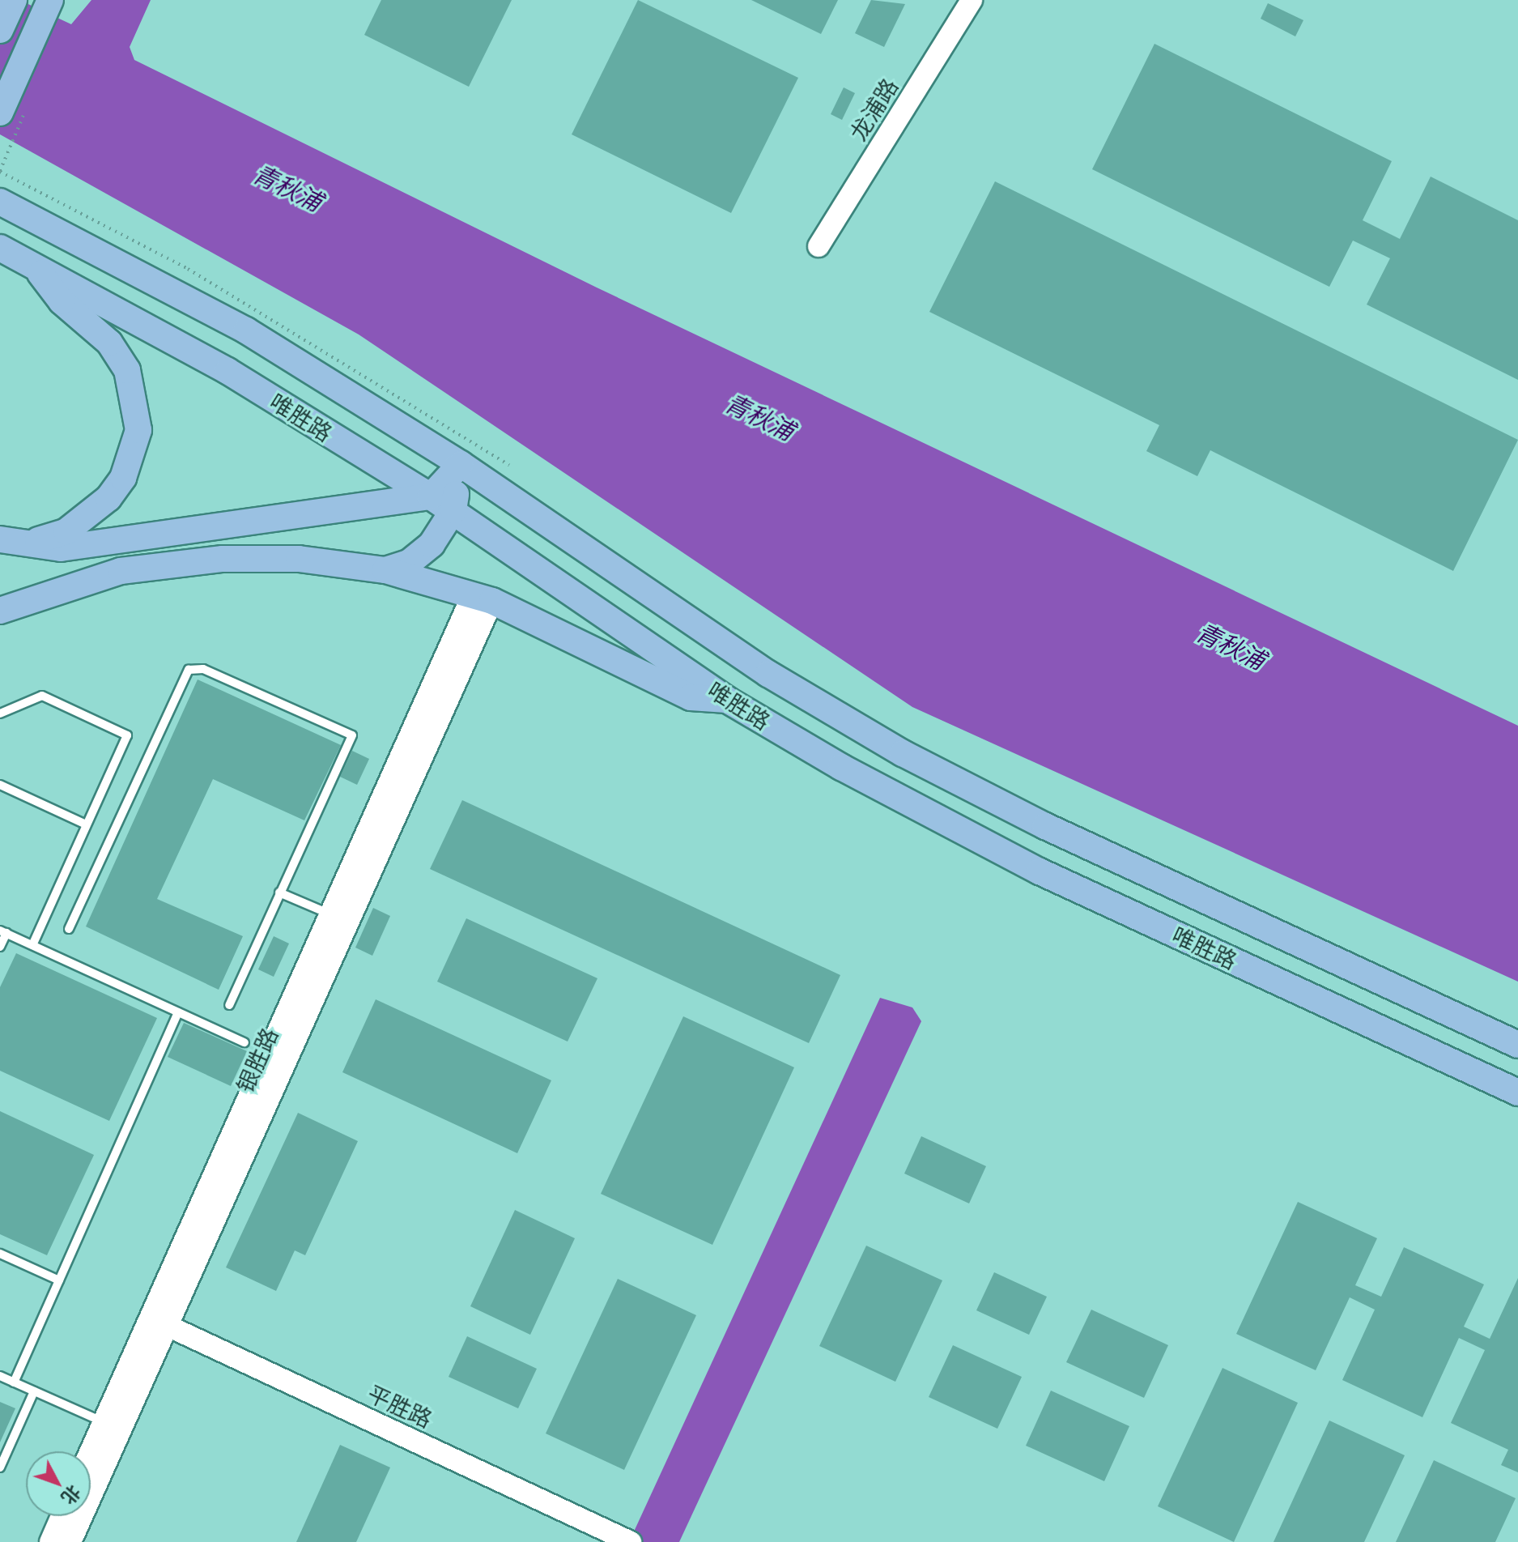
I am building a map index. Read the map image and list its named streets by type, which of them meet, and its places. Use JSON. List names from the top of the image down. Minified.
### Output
{"streets":{"main road":["唯胜路"],"street":["龙浦路","银胜路","平胜路"]},"crossings":[["银胜路","平胜路"]],"water":["青秋浦"],"north":"bottom right"}
